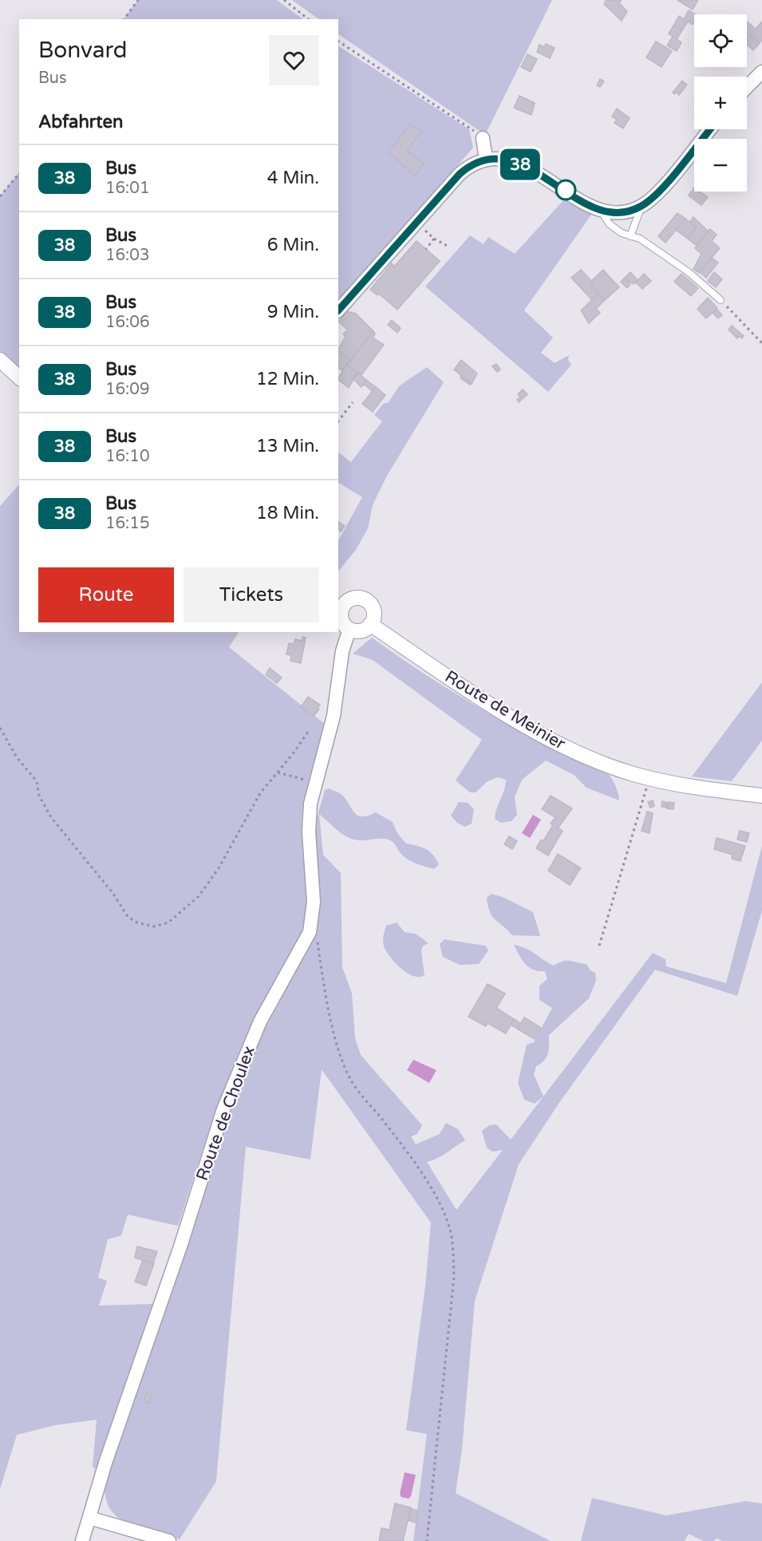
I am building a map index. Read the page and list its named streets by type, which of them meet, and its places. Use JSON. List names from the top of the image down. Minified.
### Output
{"streets":{"street":["Route de Meinier","Route de Choulex"]},"crossings":[["Route de Meinier","Route de Choulex"]],"lines":["bus line 38"],"page":{"on_map":"38","map_buttons":["+","−"],"heading":[["Bonvard","Bus"],"Abfahrten"],"list":[{"mark":"38","name":"Bus","note":"16:01","value":"4 Min."},{"mark":"38","name":"Bus","note":"16:03","value":"6 Min."},{"mark":"38","name":"Bus","note":"16:06","value":"9 Min."},{"mark":"38","name":"Bus","note":"16:09","value":"12 Min."},{"mark":"38","name":"Bus","note":"16:10","value":"13 Min."},{"mark":"38","name":"Bus","note":"16:15","value":"18 Min."}],"buttons":["Route","Tickets"]}}
